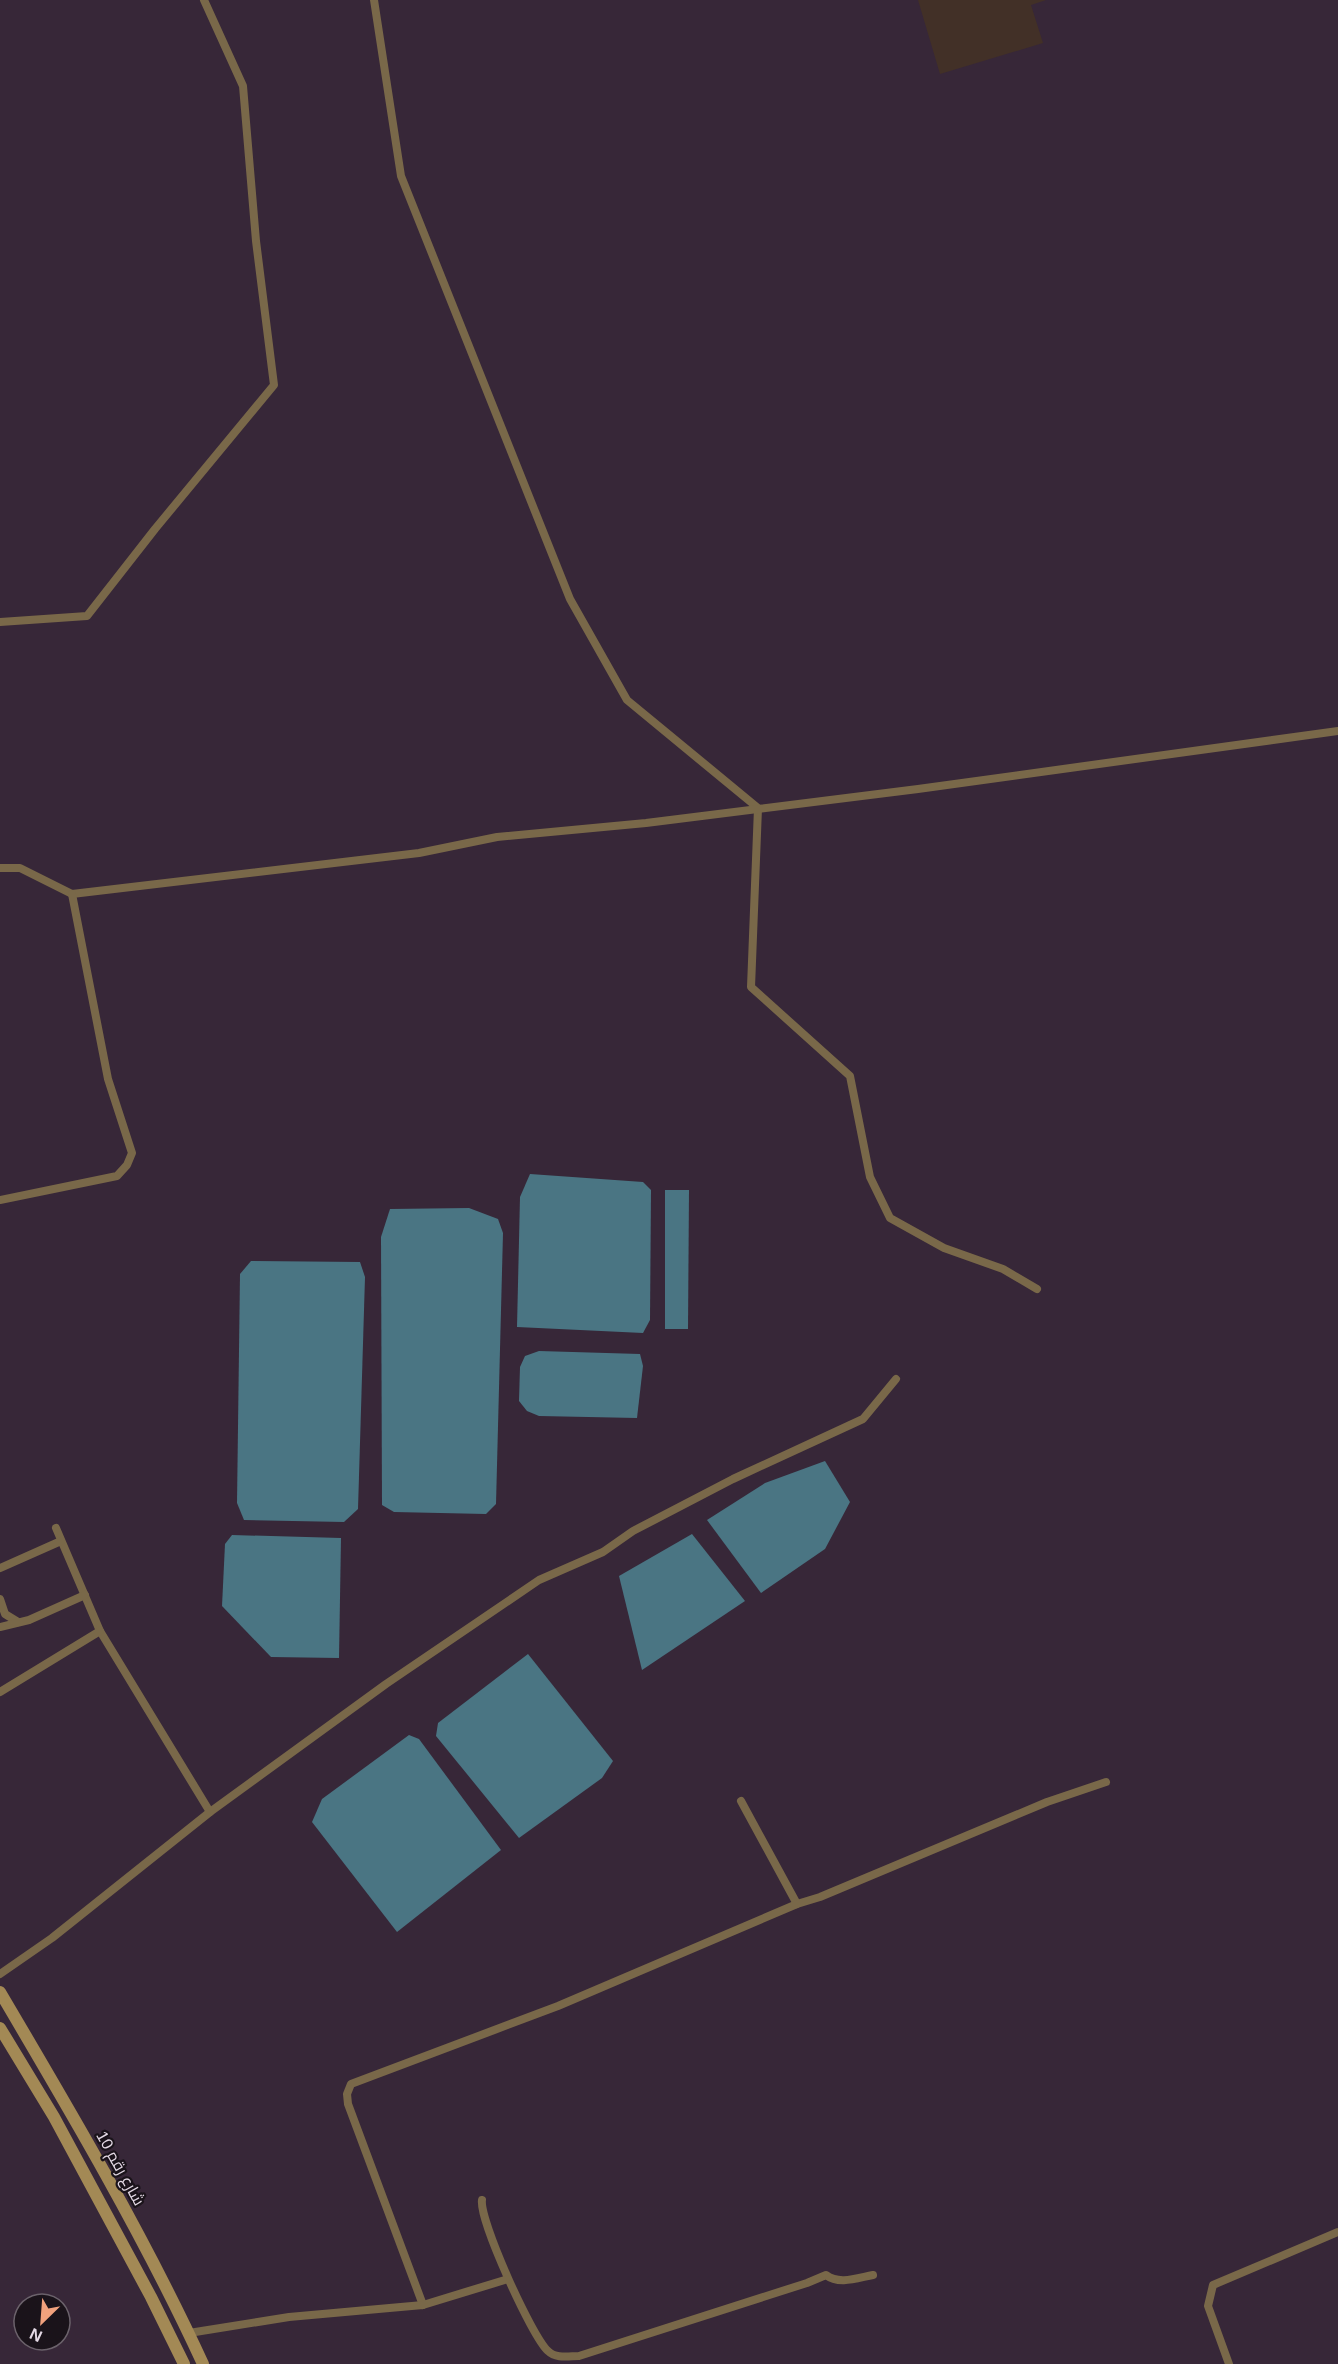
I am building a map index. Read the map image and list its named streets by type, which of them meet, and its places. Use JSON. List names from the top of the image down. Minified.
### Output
{"streets":{"main road":["شارع رقم 10"]},"north":"bottom left"}
